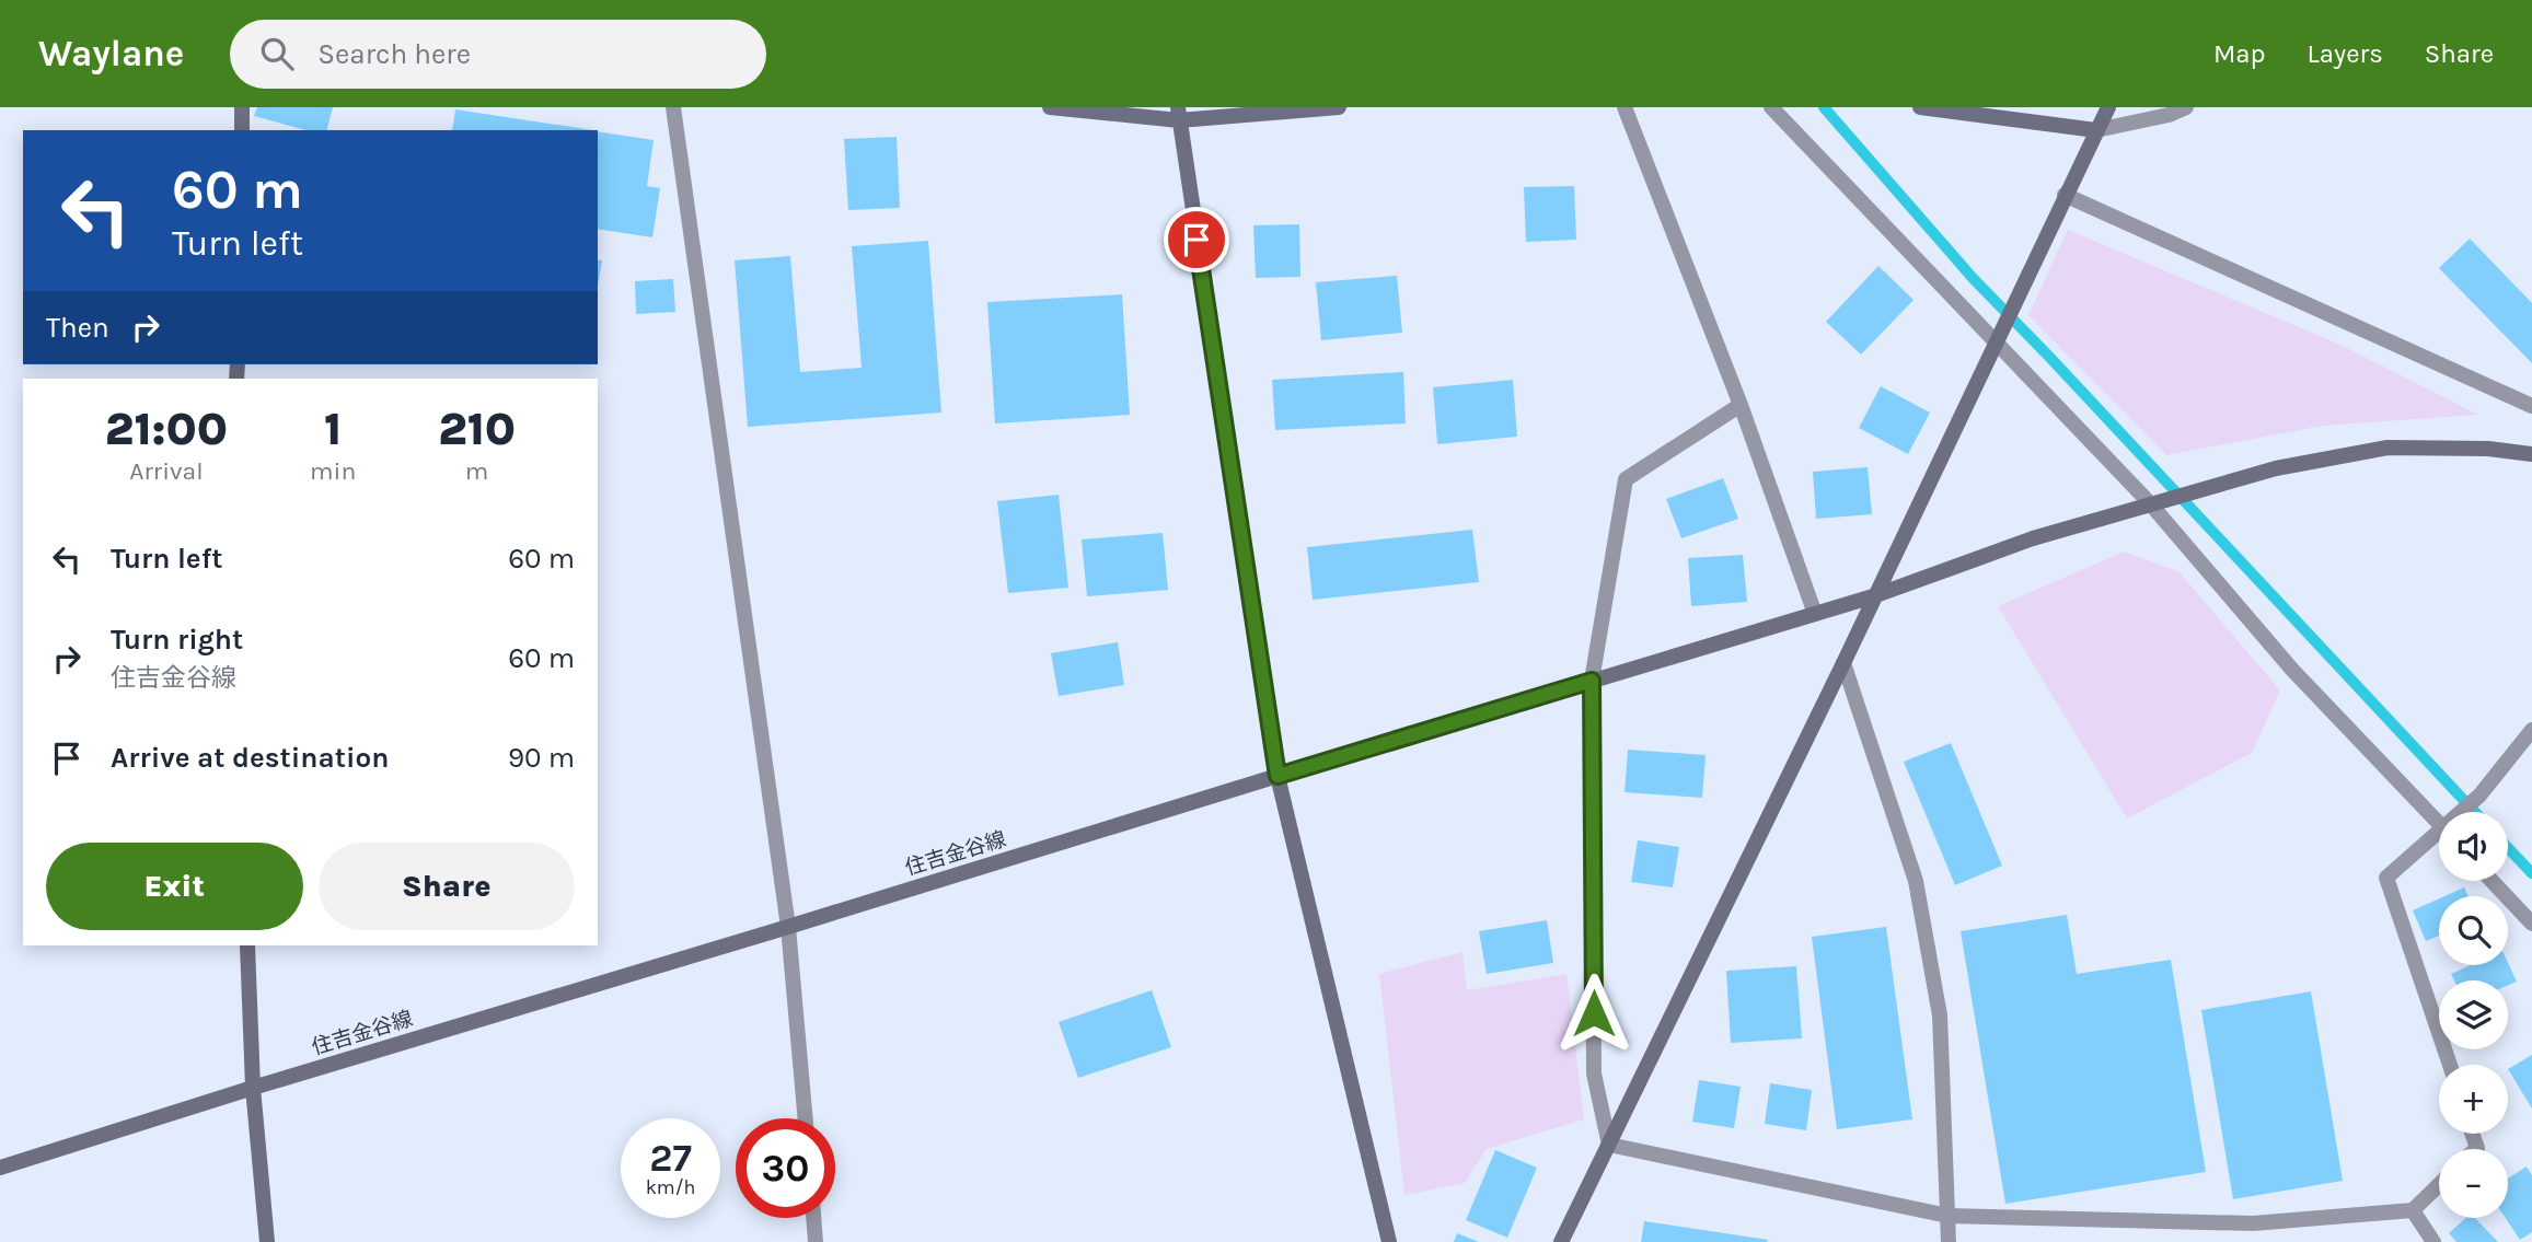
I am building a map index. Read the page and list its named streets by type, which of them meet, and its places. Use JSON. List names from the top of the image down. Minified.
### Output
{"streets":{"street":["住吉金谷線"]},"page":{"header":"Waylane","search":"Search here","nav":["Map","Layers","Share"],"turn":["60 m","Turn left"],"then":"Then","eta":["21:00","Arrival","1","min","210","m"],"list":[{"name":"Turn left","value":"60 m"},{"name":"Turn right","note":"住吉金谷線","value":"60 m"},{"name":"Arrive at destination","value":"90 m"}],"map_buttons":["+","−"],"buttons":["Exit","Share"],"speed":"27 km/h","limit":"30"}}
